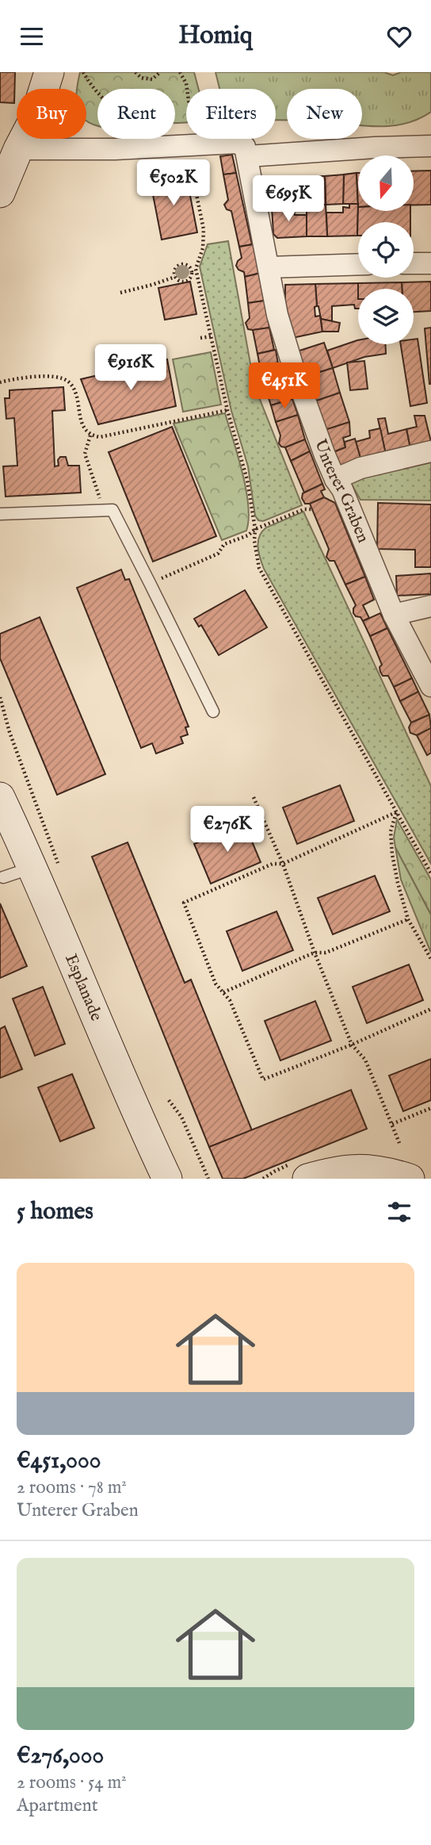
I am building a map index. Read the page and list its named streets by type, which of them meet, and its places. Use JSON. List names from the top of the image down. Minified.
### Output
{"streets":{"street":["Unterer Graben","Esplanade"]},"north":"bottom","page":{"header":"Homiq","chip":["Buy","Rent","Filters","New"],"price":["€502K","€695K","€916K","€451K","€276K"],"heading":"5 homes","list":[{"name":"€451,000","note":"2 rooms · 78 m² · Unterer Graben"},{"name":"€276,000","note":"2 rooms · 54 m² · Apartment"}]}}
